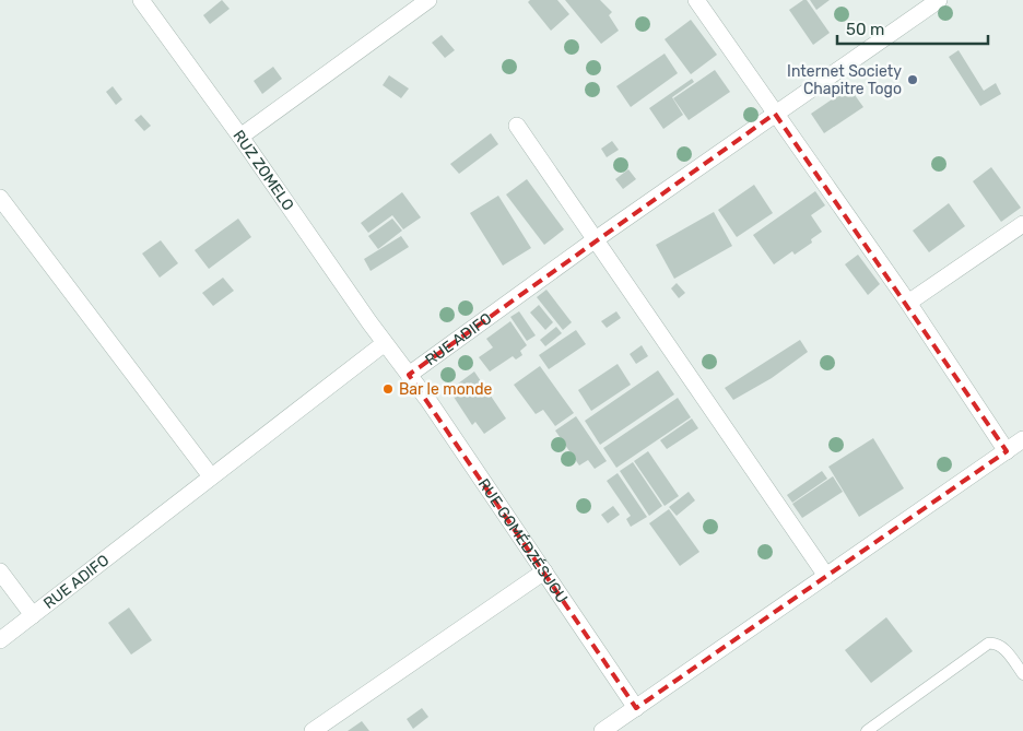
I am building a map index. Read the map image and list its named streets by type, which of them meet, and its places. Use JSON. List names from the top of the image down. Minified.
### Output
{"streets":{"street":["RUZ ZOMELO","RUE ADIFO","RUE GOMÉDZÉSUGU"]},"crossings":[["RUZ ZOMELO","RUE ADIFO"],["RUE ADIFO","RUE GOMÉDZÉSUGU"]],"places":["Internet Society Chapitre Togo","Bar le monde"],"scale_bar":"50 m"}
